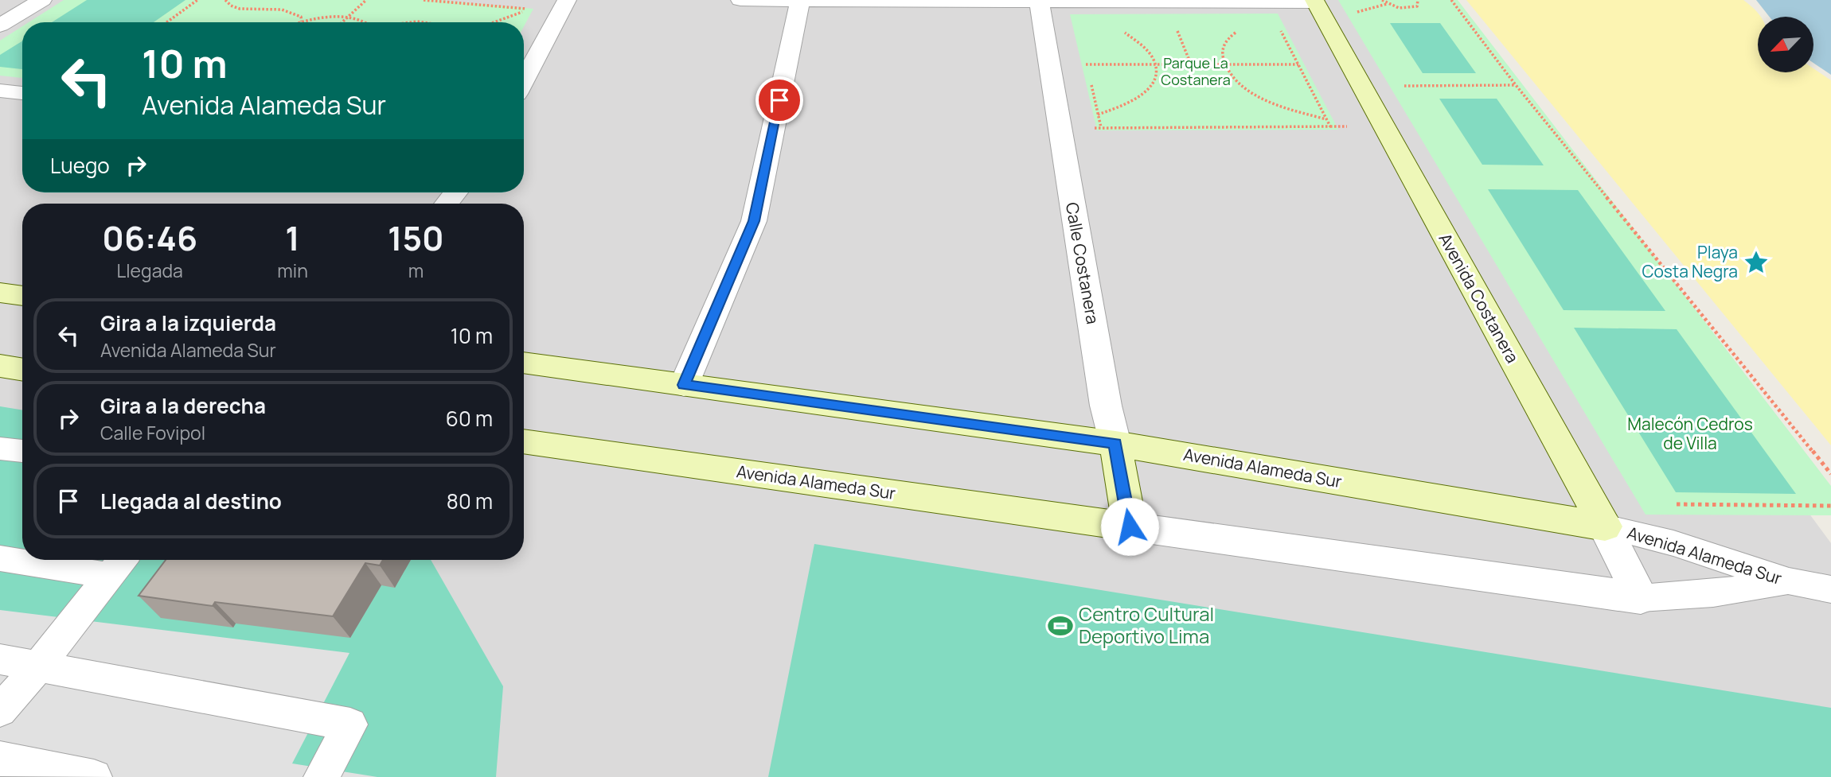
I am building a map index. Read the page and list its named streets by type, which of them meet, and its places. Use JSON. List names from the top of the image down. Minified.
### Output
{"streets":{"street":["Calle Costanera","Avenida Costanera","Avenida Alameda Sur"]},"crossings":[["Calle Costanera","Avenida Alameda Sur"],["Avenida Costanera","Avenida Alameda Sur"]],"parks":["Parque La Costanera","Malecón Cedros de Villa"],"places":{"place":["Playa Costa Negra"],"sports":["Centro Cultural Deportivo Lima"]},"north":"bottom left","page":{"turn":["10 m","Avenida Alameda Sur"],"then":"Luego","eta":["06:46","Llegada","1","min","150","m"],"list":[{"name":"Gira a la izquierda","note":"Avenida Alameda Sur","value":"10 m"},{"name":"Gira a la derecha","note":"Calle Fovipol","value":"60 m"},{"name":"Llegada al destino","value":"80 m"}]}}
